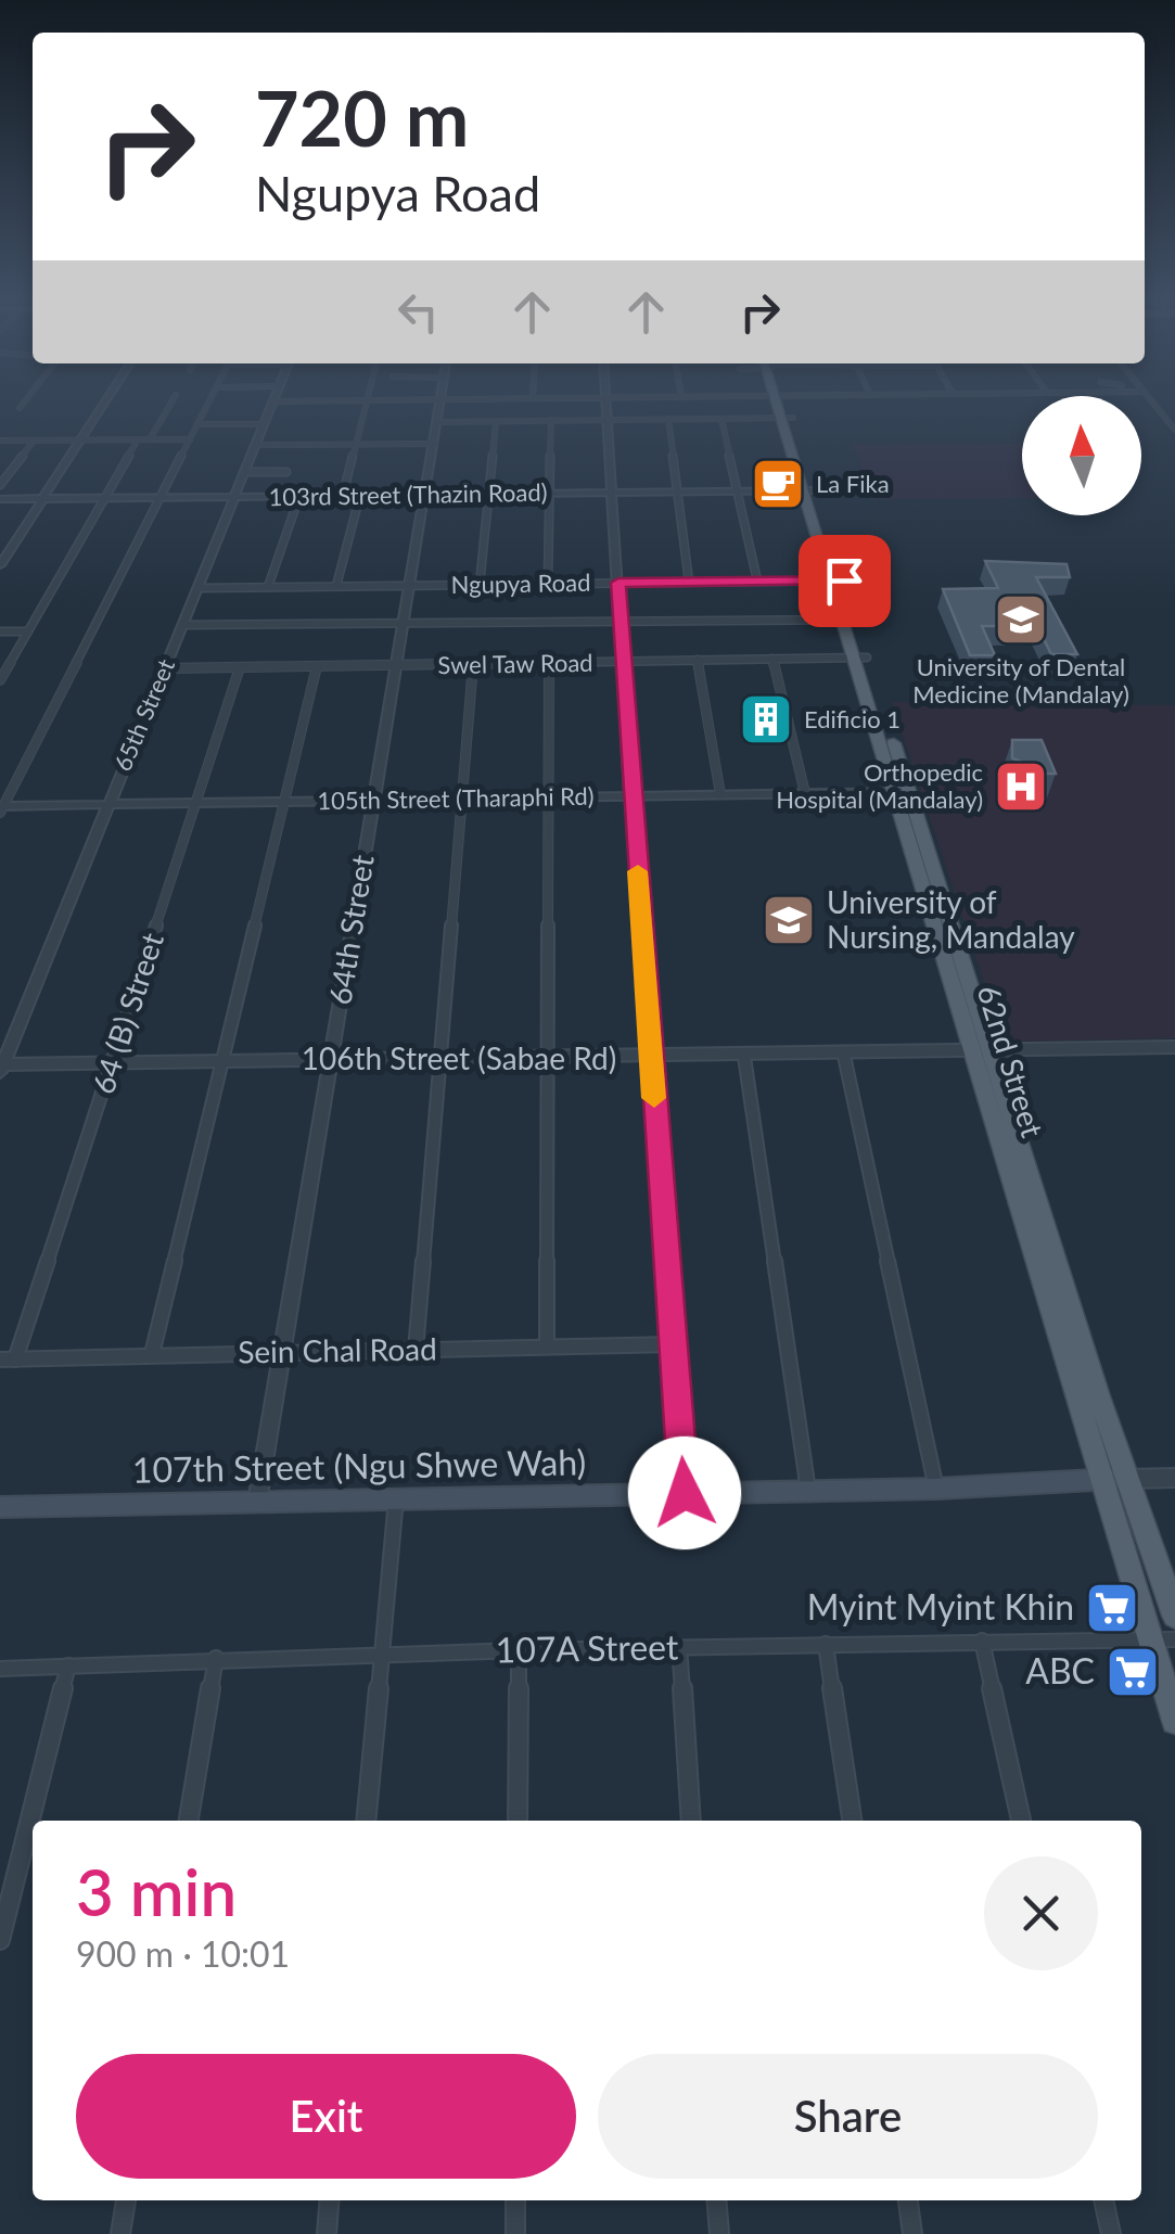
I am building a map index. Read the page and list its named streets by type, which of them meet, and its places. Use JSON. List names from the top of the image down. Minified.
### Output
{"streets":{"main road":["62nd Street","107th Street (Ngu Shwe Wah)"],"street":["103rd Street (Thazin Road)","Ngupya Road","Swel Taw Road","65th Street","105th Street (Tharaphi Rd)","64th Street","64 (B) Street","106th Street (Sabae Rd)","Sein Chal Road","107A Street"]},"crossings":[["103rd Street (Thazin Road)","65th Street"],["103rd Street (Thazin Road)","64th Street"],["103rd Street (Thazin Road)","62nd Street"],["Ngupya Road","65th Street"],["Ngupya Road","64th Street"],["Ngupya Road","62nd Street"],["Swel Taw Road","65th Street"],["Swel Taw Road","64th Street"],["Swel Taw Road","64 (B) Street"],["Swel Taw Road","62nd Street"],["65th Street","105th Street (Tharaphi Rd)"],["65th Street","106th Street (Sabae Rd)"],["105th Street (Tharaphi Rd)","64th Street"],["105th Street (Tharaphi Rd)","64 (B) Street"],["105th Street (Tharaphi Rd)","62nd Street"],["64th Street","106th Street (Sabae Rd)"],["64th Street","Sein Chal Road"],["64th Street","107th Street (Ngu Shwe Wah)"],["64 (B) Street","106th Street (Sabae Rd)"],["64 (B) Street","Sein Chal Road"],["106th Street (Sabae Rd)","62nd Street"],["62nd Street","107th Street (Ngu Shwe Wah)"],["62nd Street","107A Street"]],"places":{"cafe":["La Fika"],"school or university":["University of Dental Medicine (Mandalay)","University of Nursing, Mandalay"],"building":["Edificio 1"],"hospital":["Orthopedic Hospital (Mandalay)"],"supermarket":["Myint Myint Khin","ABC"]},"north":"top","page":{"turn":["720 m","Ngupya Road"],"heading":["3 min","900 m · 10:01"],"buttons":["Exit","Share"]}}
